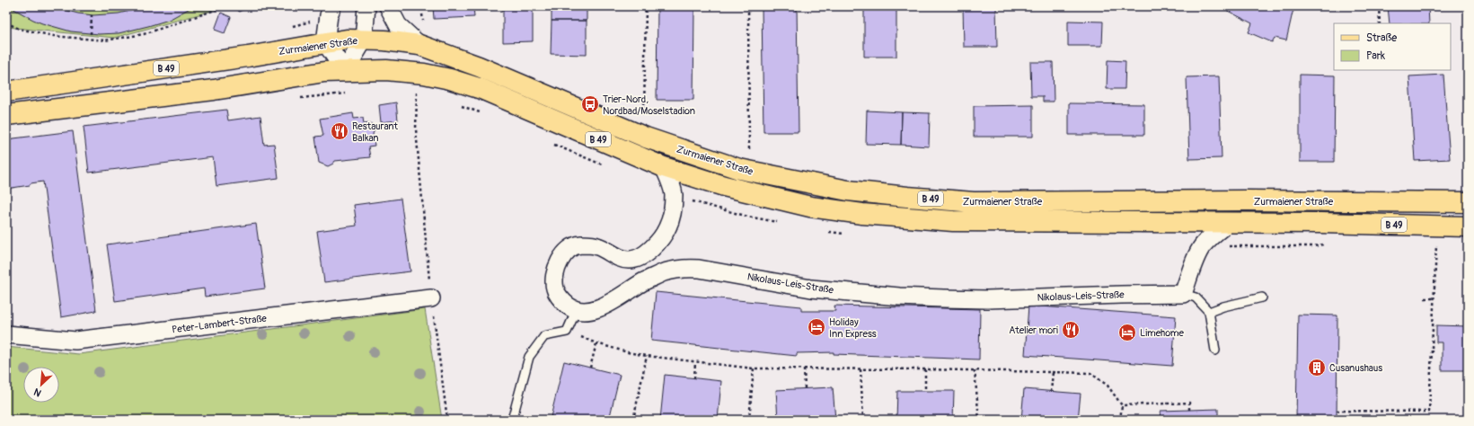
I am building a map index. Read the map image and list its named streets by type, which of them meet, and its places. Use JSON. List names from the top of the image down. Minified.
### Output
{"streets":{"main road":["Zurmaiener Straße","B 49"],"street":["Nikolaus-Leis-Straße","Peter-Lambert-Straße"]},"places":{"bus stop":["Trier-Nord, Nordbad/Moselstadion"],"restaurant":["Restaurant Balkan","Atelier mori"],"hotel":["Holiday Inn Express","Limehome"],"building":["Cusanushaus"]},"legend":["Straße","Park"],"north":"bottom left"}
